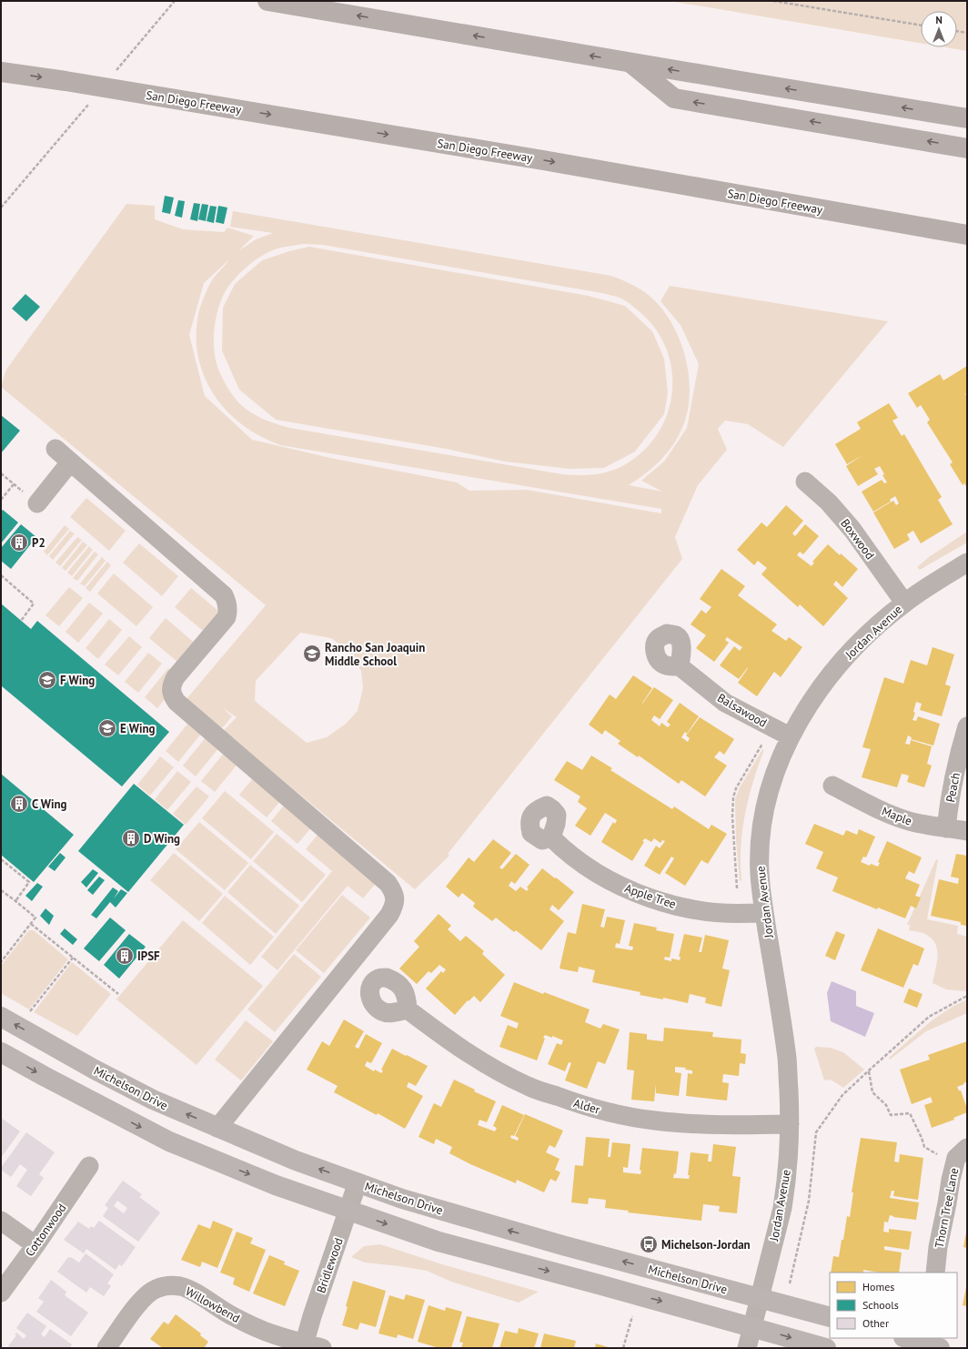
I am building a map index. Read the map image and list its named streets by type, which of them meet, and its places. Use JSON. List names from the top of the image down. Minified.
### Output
{"streets":{"highway":["San Diego Freeway"],"main road":["Michelson Drive"],"street":["Boxwood","Jordan Avenue","Balsawood","Peach","Maple","Apple Tree","Alder","Thorn Tree Lane","Cottonwood","Bridlewood","Willowbend"]},"crossings":[["Boxwood","Jordan Avenue"],["Jordan Avenue","Balsawood"],["Jordan Avenue","Apple Tree"],["Jordan Avenue","Michelson Drive"],["Jordan Avenue","Alder"],["Peach","Maple"],["Michelson Drive","Bridlewood"],["Bridlewood","Willowbend"]],"places":{"building":["P2","C Wing","D Wing","IPSF"],"school or university":["Rancho San Joaquin Middle School","F Wing","E Wing"],"bus stop":["Michelson-Jordan"]},"legend":["Homes","Schools","Other"],"north":"top"}
